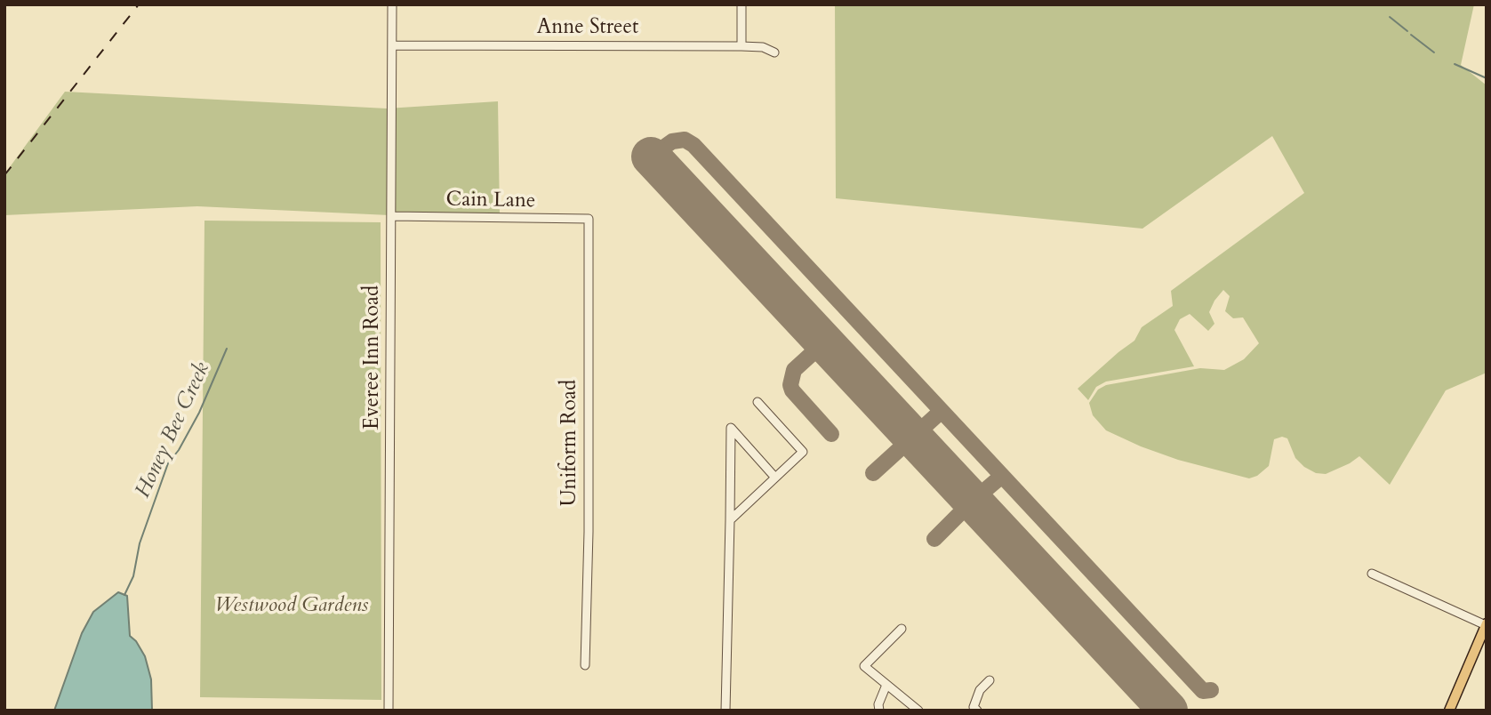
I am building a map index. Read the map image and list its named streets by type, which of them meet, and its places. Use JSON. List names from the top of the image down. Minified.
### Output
{"streets":{"street":["Anne Street","Cain Lane","Everee Inn Road","Uniform Road"]},"crossings":[["Anne Street","Everee Inn Road"],["Cain Lane","Everee Inn Road"],["Cain Lane","Uniform Road"]],"water":["Honey Bee Creek"],"parks":["Westwood Gardens"]}
